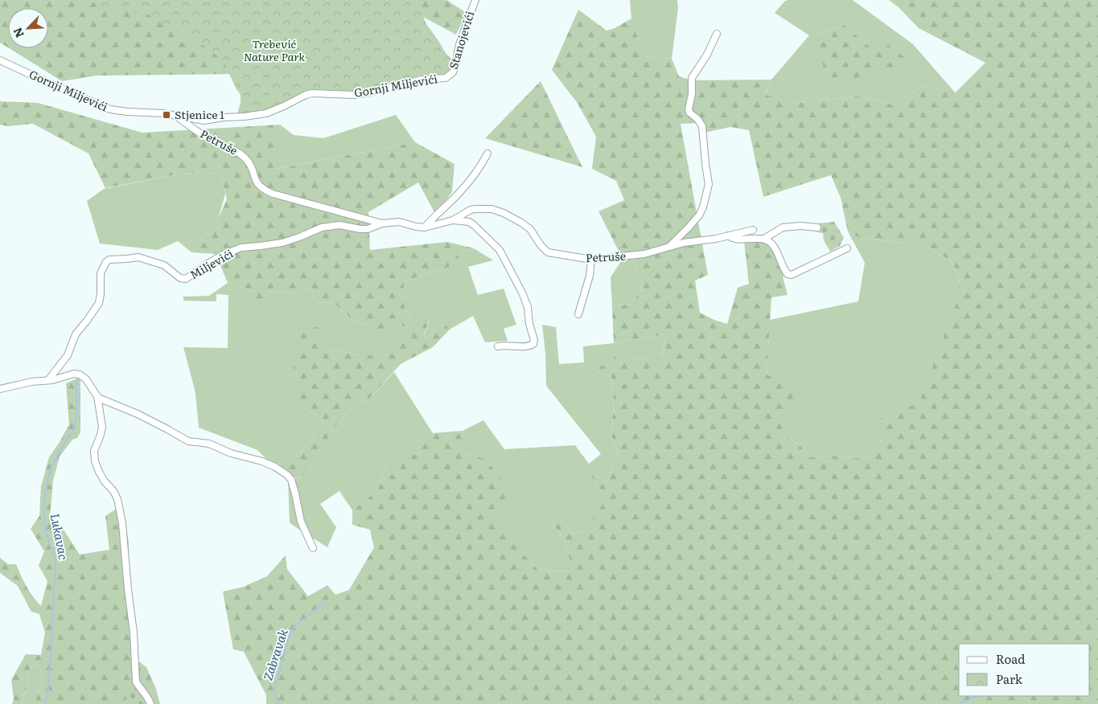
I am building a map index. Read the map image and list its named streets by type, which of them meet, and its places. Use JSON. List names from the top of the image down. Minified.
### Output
{"streets":{"street":["Stanojevići","Gornji Miljevići","Petruše","Miljevići"]},"crossings":[["Stanojevići","Gornji Miljevići"],["Gornji Miljevići","Petruše"],["Petruše","Miljevići"]],"water":["Lukavac","Zabravak"],"parks":["Trebević Nature Park"],"places":{"transit":["Stjenice 1"]},"legend":["Road","Park"],"north":"bottom left"}
